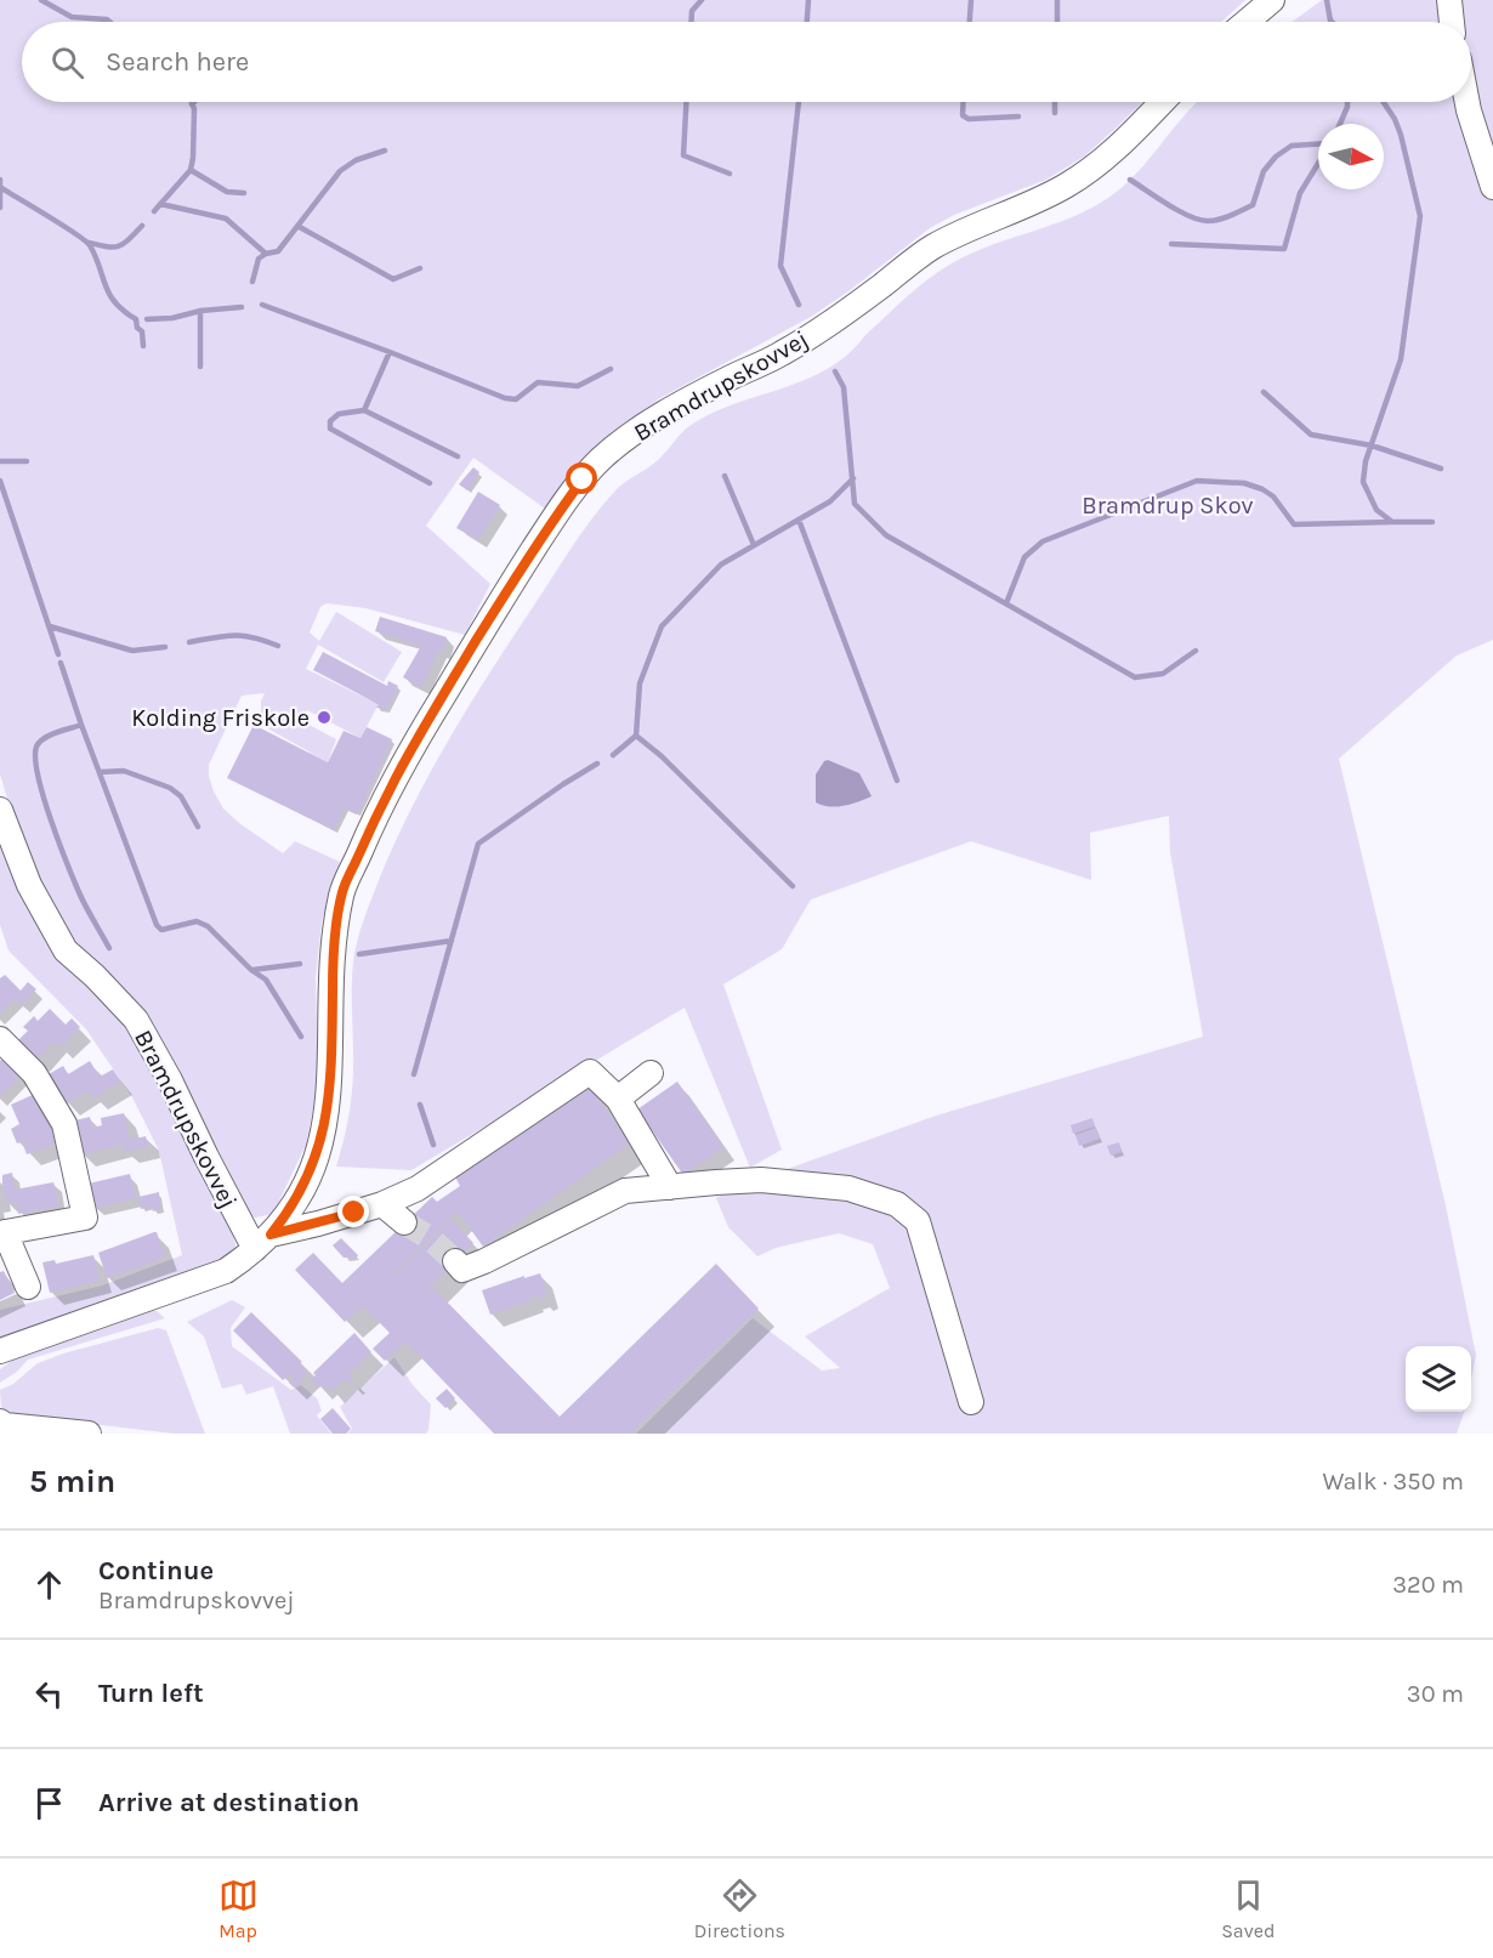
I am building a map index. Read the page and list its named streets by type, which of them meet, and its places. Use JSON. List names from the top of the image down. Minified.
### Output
{"streets":{"street":["Bramdrupskovvej"]},"parks":["Bramdrup Skov"],"places":["Kolding Friskole"],"north":"right","page":{"search":"Search here","heading":["5 min","Walk · 350 m"],"list":[["Continue","Bramdrupskovvej","320 m"],["Turn left","30 m"],"Arrive at destination"],"nav":["Map","Directions","Saved"]}}
